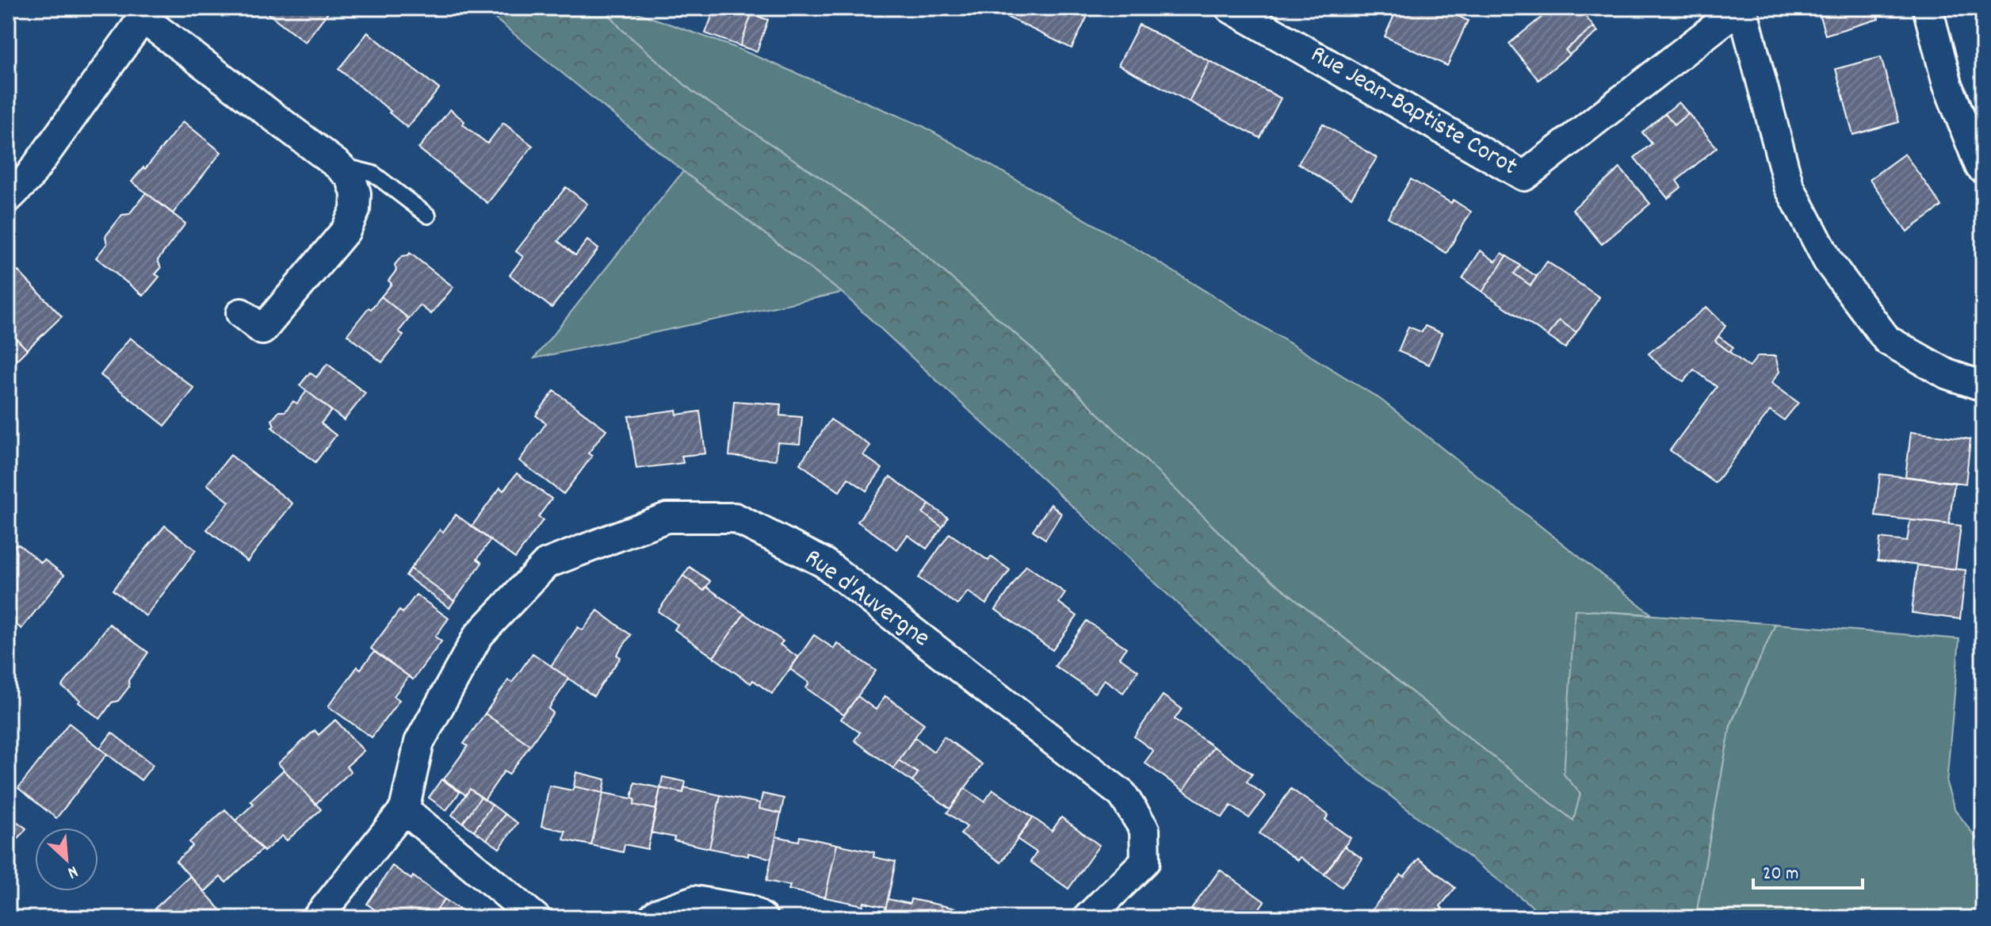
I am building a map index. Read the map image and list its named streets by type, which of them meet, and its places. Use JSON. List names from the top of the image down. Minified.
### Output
{"streets":{"street":["Rue Jean-Baptiste Corot","Rue d'Auvergne"]},"scale_bar":"20 m","north":"bottom right"}
